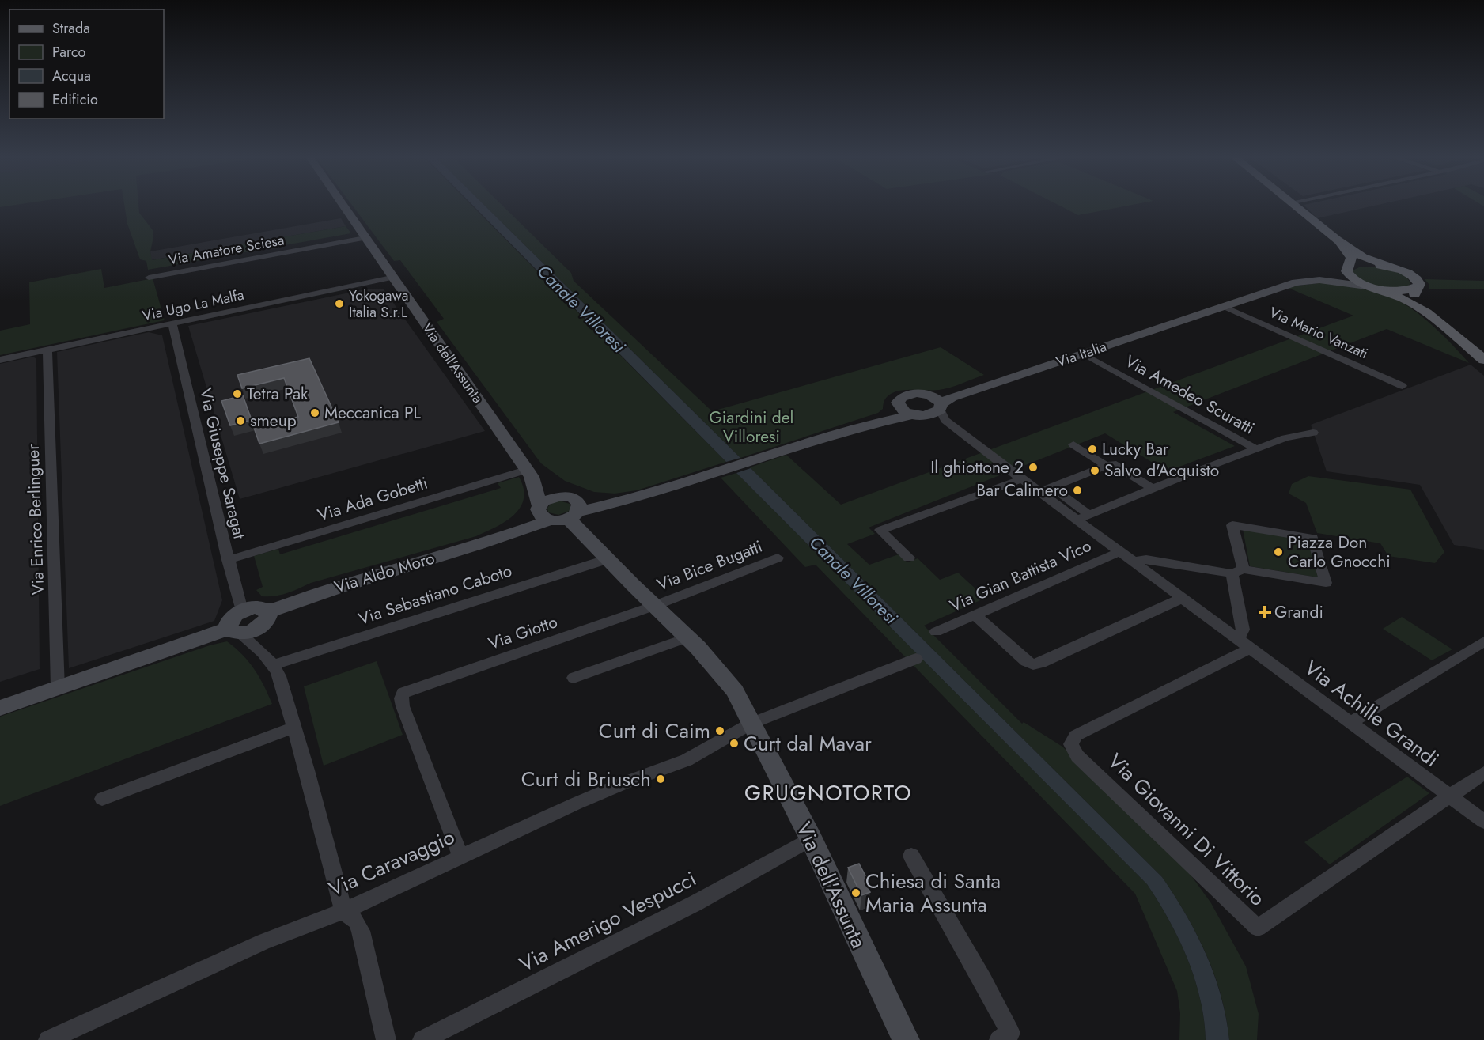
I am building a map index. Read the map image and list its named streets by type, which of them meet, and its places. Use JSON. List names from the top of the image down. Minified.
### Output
{"streets":{"street":["Via Amatore Sciesa","Via Ugo La Malfa","Via Mario Vanzati","Via Italia","Via dell'Assunta","Via Amedeo Scuratti","Via Giuseppe Saragat","Via Ada Gobetti","Via Enrico Berlinguer","Via Bice Bugatti","Via Aldo Moro","Via Gian Battista Vico","Via Sebastiano Caboto","Via Giotto","Via Achille Grandi","Via Giovanni Di Vittorio","Via Caravaggio","Via Amerigo Vespucci"]},"crossings":[["Via Amatore Sciesa","Via dell'Assunta"],["Via Ugo La Malfa","Via dell'Assunta"],["Via Ugo La Malfa","Via Giuseppe Saragat"],["Via Ugo La Malfa","Via Enrico Berlinguer"],["Via Mario Vanzati","Via Italia"],["Via Italia","Via Amedeo Scuratti"],["Via Italia","Via Achille Grandi"],["Via dell'Assunta","Via Ada Gobetti"],["Via dell'Assunta","Via Bice Bugatti"],["Via dell'Assunta","Via Aldo Moro"],["Via dell'Assunta","Via Sebastiano Caboto"],["Via dell'Assunta","Via Giotto"],["Via dell'Assunta","Via Caravaggio"],["Via dell'Assunta","Via Amerigo Vespucci"],["Via Giuseppe Saragat","Via Ada Gobetti"],["Via Enrico Berlinguer","Via Aldo Moro"],["Via Bice Bugatti","Via Giotto"],["Via Gian Battista Vico","Via Achille Grandi"],["Via Giotto","Via Caravaggio"],["Via Achille Grandi","Via Giovanni Di Vittorio"]],"districts":["GRUGNOTORTO"],"water":["Canale Villoresi"],"parks":["Giardini del Villoresi"],"places":{"other":["Yokogawa Italia S.r.L","Tetra Pak","Meccanica PL","smeup","Lucky Bar","Il ghiottone 2","Salvo d'Acquisto","Bar Calimero","Piazza Don Carlo Gnocchi","Curt di Caim","Curt dal Mavar","Curt di Briusch","Chiesa di Santa Maria Assunta"],"health":["Grandi"]},"legend":["Strada","Parco","Acqua","Edificio"]}
